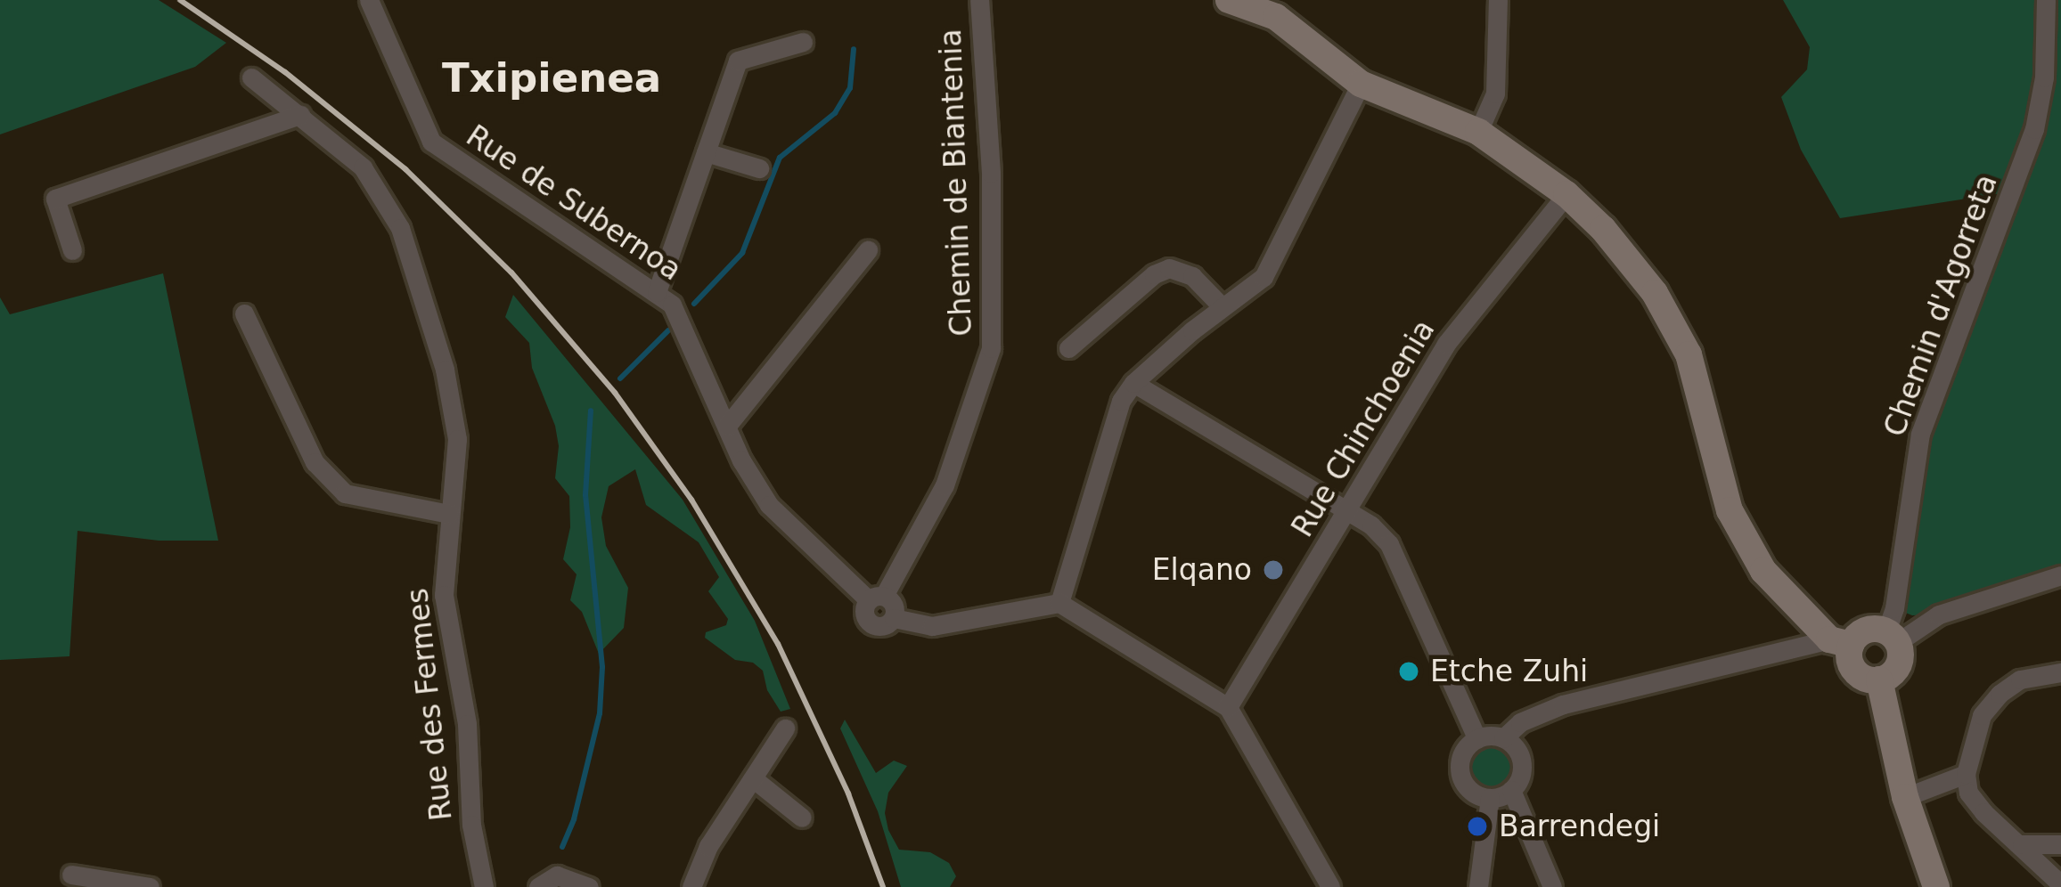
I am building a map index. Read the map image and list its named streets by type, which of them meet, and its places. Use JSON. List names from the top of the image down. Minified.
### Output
{"streets":{"street":["Chemin de Biantenia","Rue de Subernoa","Chemin d'Agorreta","Rue Chinchoenia","Rue des Fermes"]},"crossings":[["Chemin de Biantenia","Rue de Subernoa"]],"districts":["Txipienea"],"places":["Elqano","Etche Zuhi","Barrendegi"]}
